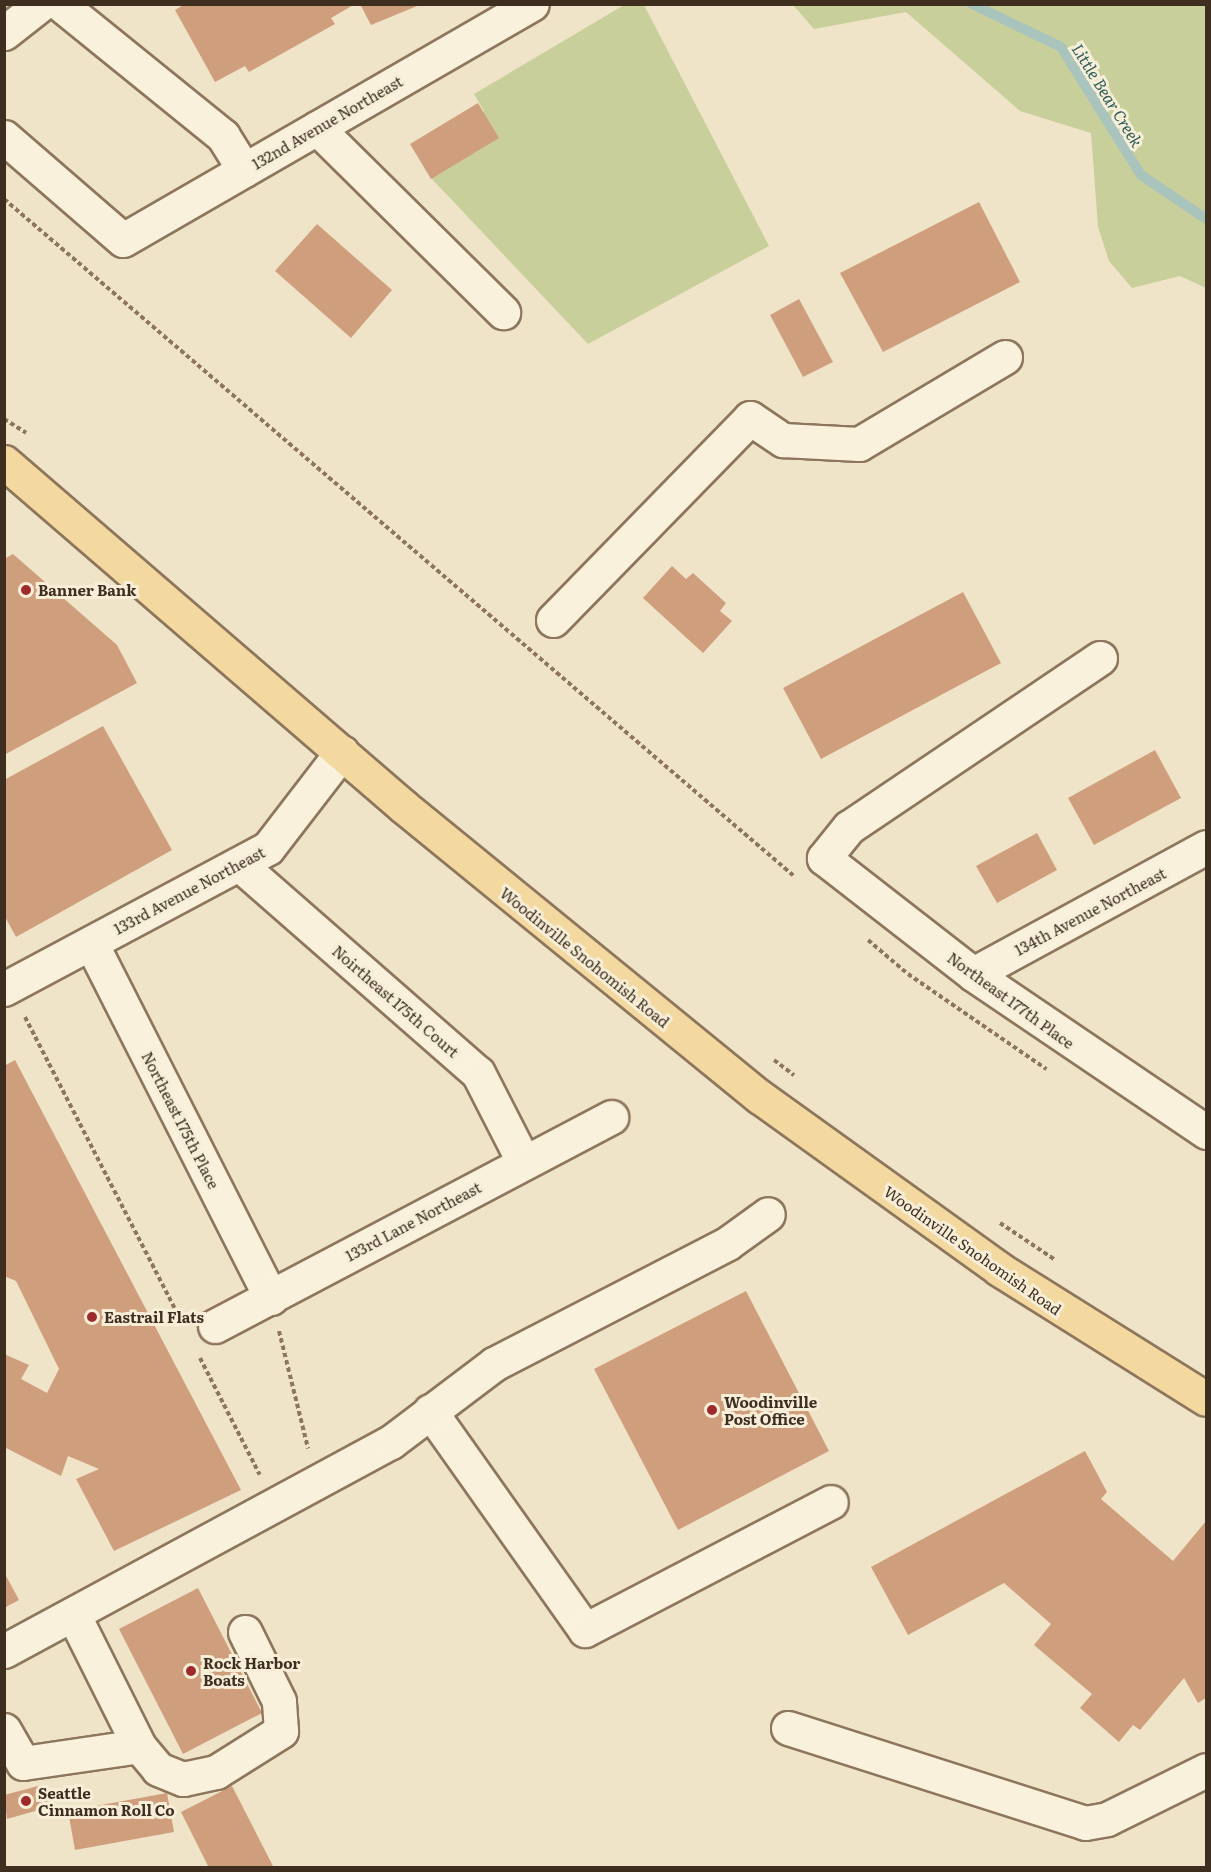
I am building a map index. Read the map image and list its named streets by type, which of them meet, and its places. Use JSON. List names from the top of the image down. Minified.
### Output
{"streets":{"main road":["Woodinville Snohomish Road"],"street":["132nd Avenue Northeast","133rd Avenue Northeast","134th Avenue Northeast","Northeast 177th Place","Noirtheast 175th Court","Northeast 175th Place","133rd Lane Northeast"]},"crossings":[["133rd Avenue Northeast","Woodinville Snohomish Road"],["133rd Avenue Northeast","Noirtheast 175th Court"],["133rd Avenue Northeast","Northeast 175th Place"],["134th Avenue Northeast","Northeast 177th Place"],["Noirtheast 175th Court","133rd Lane Northeast"],["Northeast 175th Place","133rd Lane Northeast"]],"water":["Little Bear Creek"],"places":["Banner Bank","Eastrail Flats","Woodinville Post Office","Rock Harbor Boats","Seattle Cinnamon Roll Co"]}
